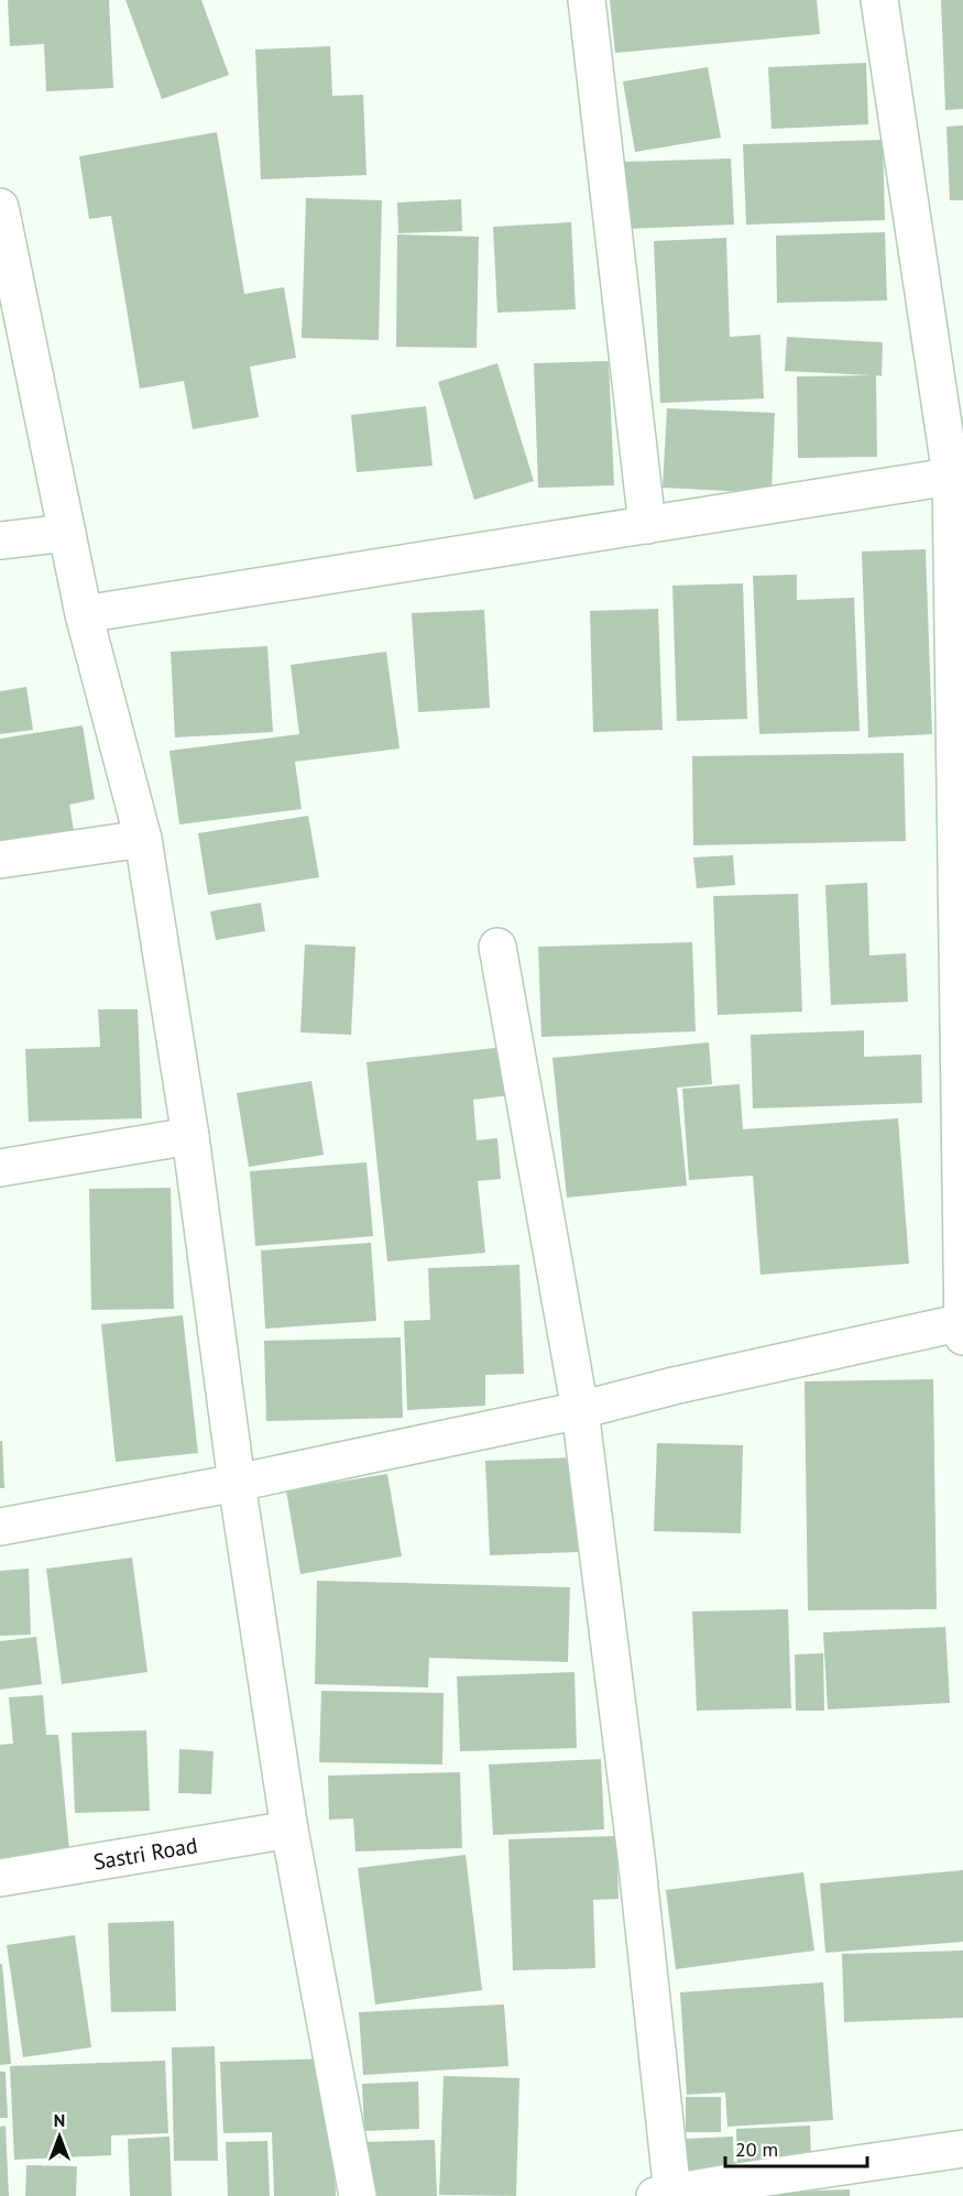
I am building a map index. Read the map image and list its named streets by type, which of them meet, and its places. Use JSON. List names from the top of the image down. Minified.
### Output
{"streets":{"street":["Sastri Road"]},"scale_bar":"20 m","north":"top"}
